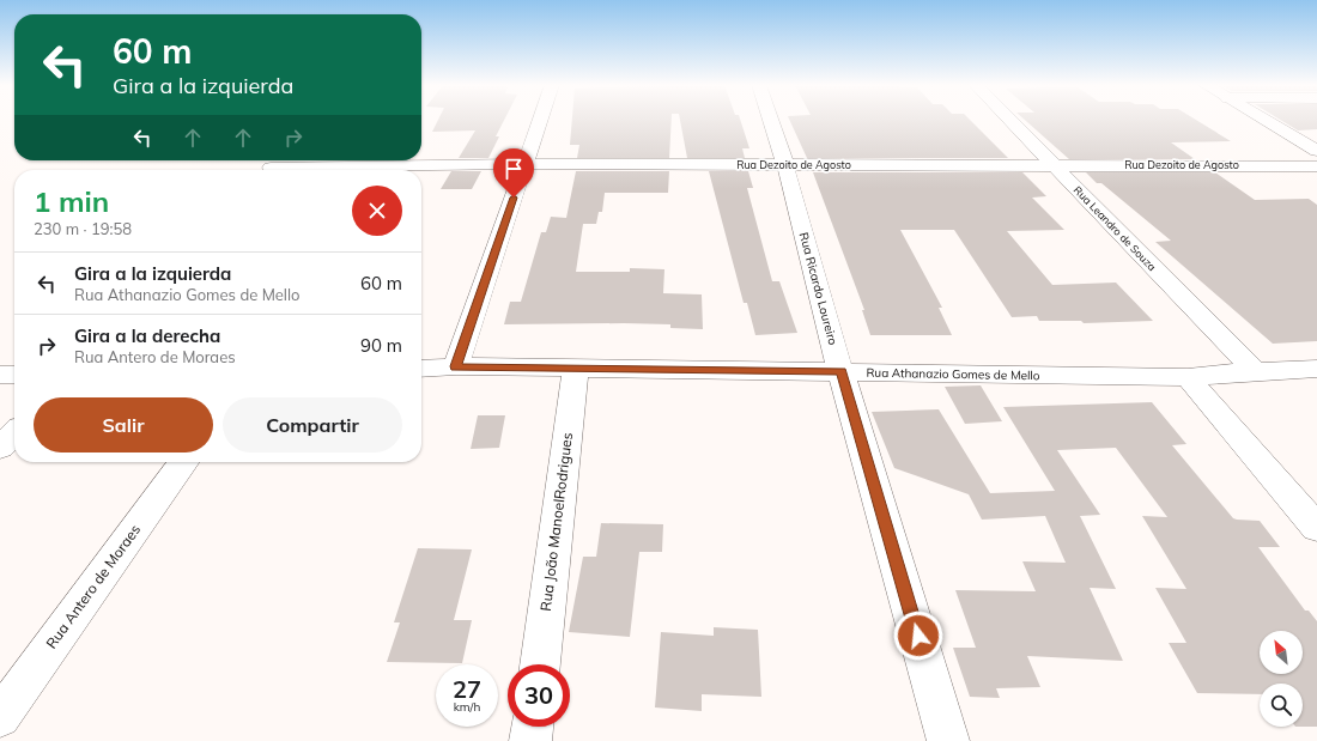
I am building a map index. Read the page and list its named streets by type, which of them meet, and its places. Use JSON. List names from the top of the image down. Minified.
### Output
{"streets":{"street":["Rua Dezoito de Agosto","Rua Leandro de Souza","Rua Ricardo Loureiro","Rua Athanazio Gomes de Mello","Rua João ManoelRodrigues","Rua Antero de Moraes"]},"crossings":[["Rua Dezoito de Agosto","Rua Leandro de Souza"],["Rua Dezoito de Agosto","Rua Ricardo Loureiro"],["Rua Leandro de Souza","Rua Athanazio Gomes de Mello"],["Rua Ricardo Loureiro","Rua Athanazio Gomes de Mello"],["Rua Athanazio Gomes de Mello","Rua João ManoelRodrigues"]],"north":"top left","page":{"turn":["60 m","Gira a la izquierda"],"heading":["1 min","230 m · 19:58"],"list":[{"name":"Gira a la izquierda","note":"Rua Athanazio Gomes de Mello","value":"60 m"},{"name":"Gira a la derecha","note":"Rua Antero de Moraes","value":"90 m"}],"buttons":["Salir","Compartir"],"speed":"27 km/h","limit":"30"}}
